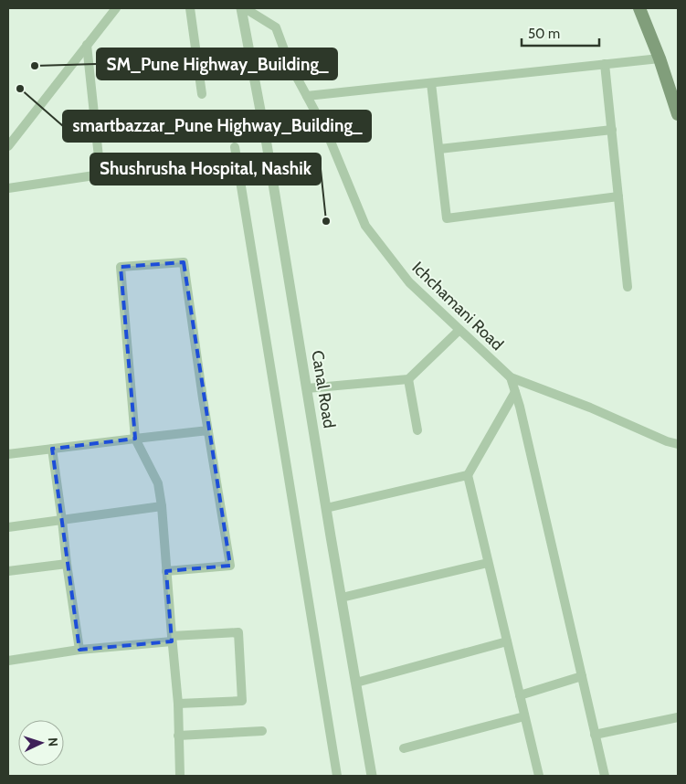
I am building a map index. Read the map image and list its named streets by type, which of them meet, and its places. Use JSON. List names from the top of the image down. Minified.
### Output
{"streets":{"street":["Ichchamani Road","Canal Road"]},"places":["SM_Pune Highway_Building_","smartbazzar_Pune Highway_Building_","Shushrusha Hospital, Nashik"],"scale_bar":"50 m","north":"right"}
